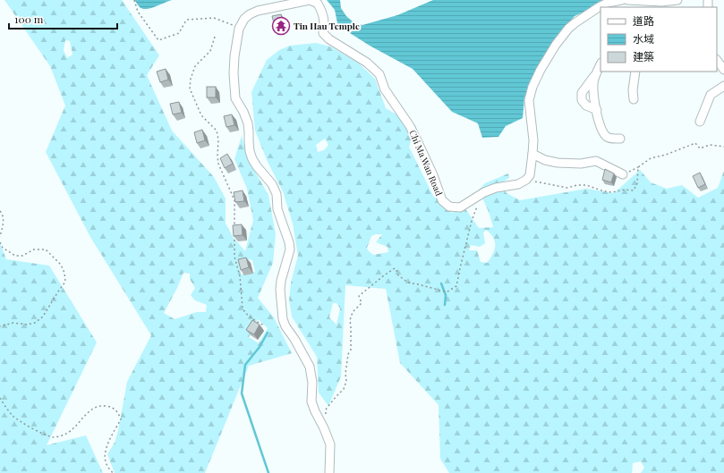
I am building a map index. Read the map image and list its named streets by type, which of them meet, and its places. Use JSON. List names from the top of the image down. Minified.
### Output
{"streets":{"street":["Chi Ma Wan Road"]},"places":{"temple":["Tin Hau Temple"]},"legend":["道路","水域","建築"],"scale_bar":"100 m"}
